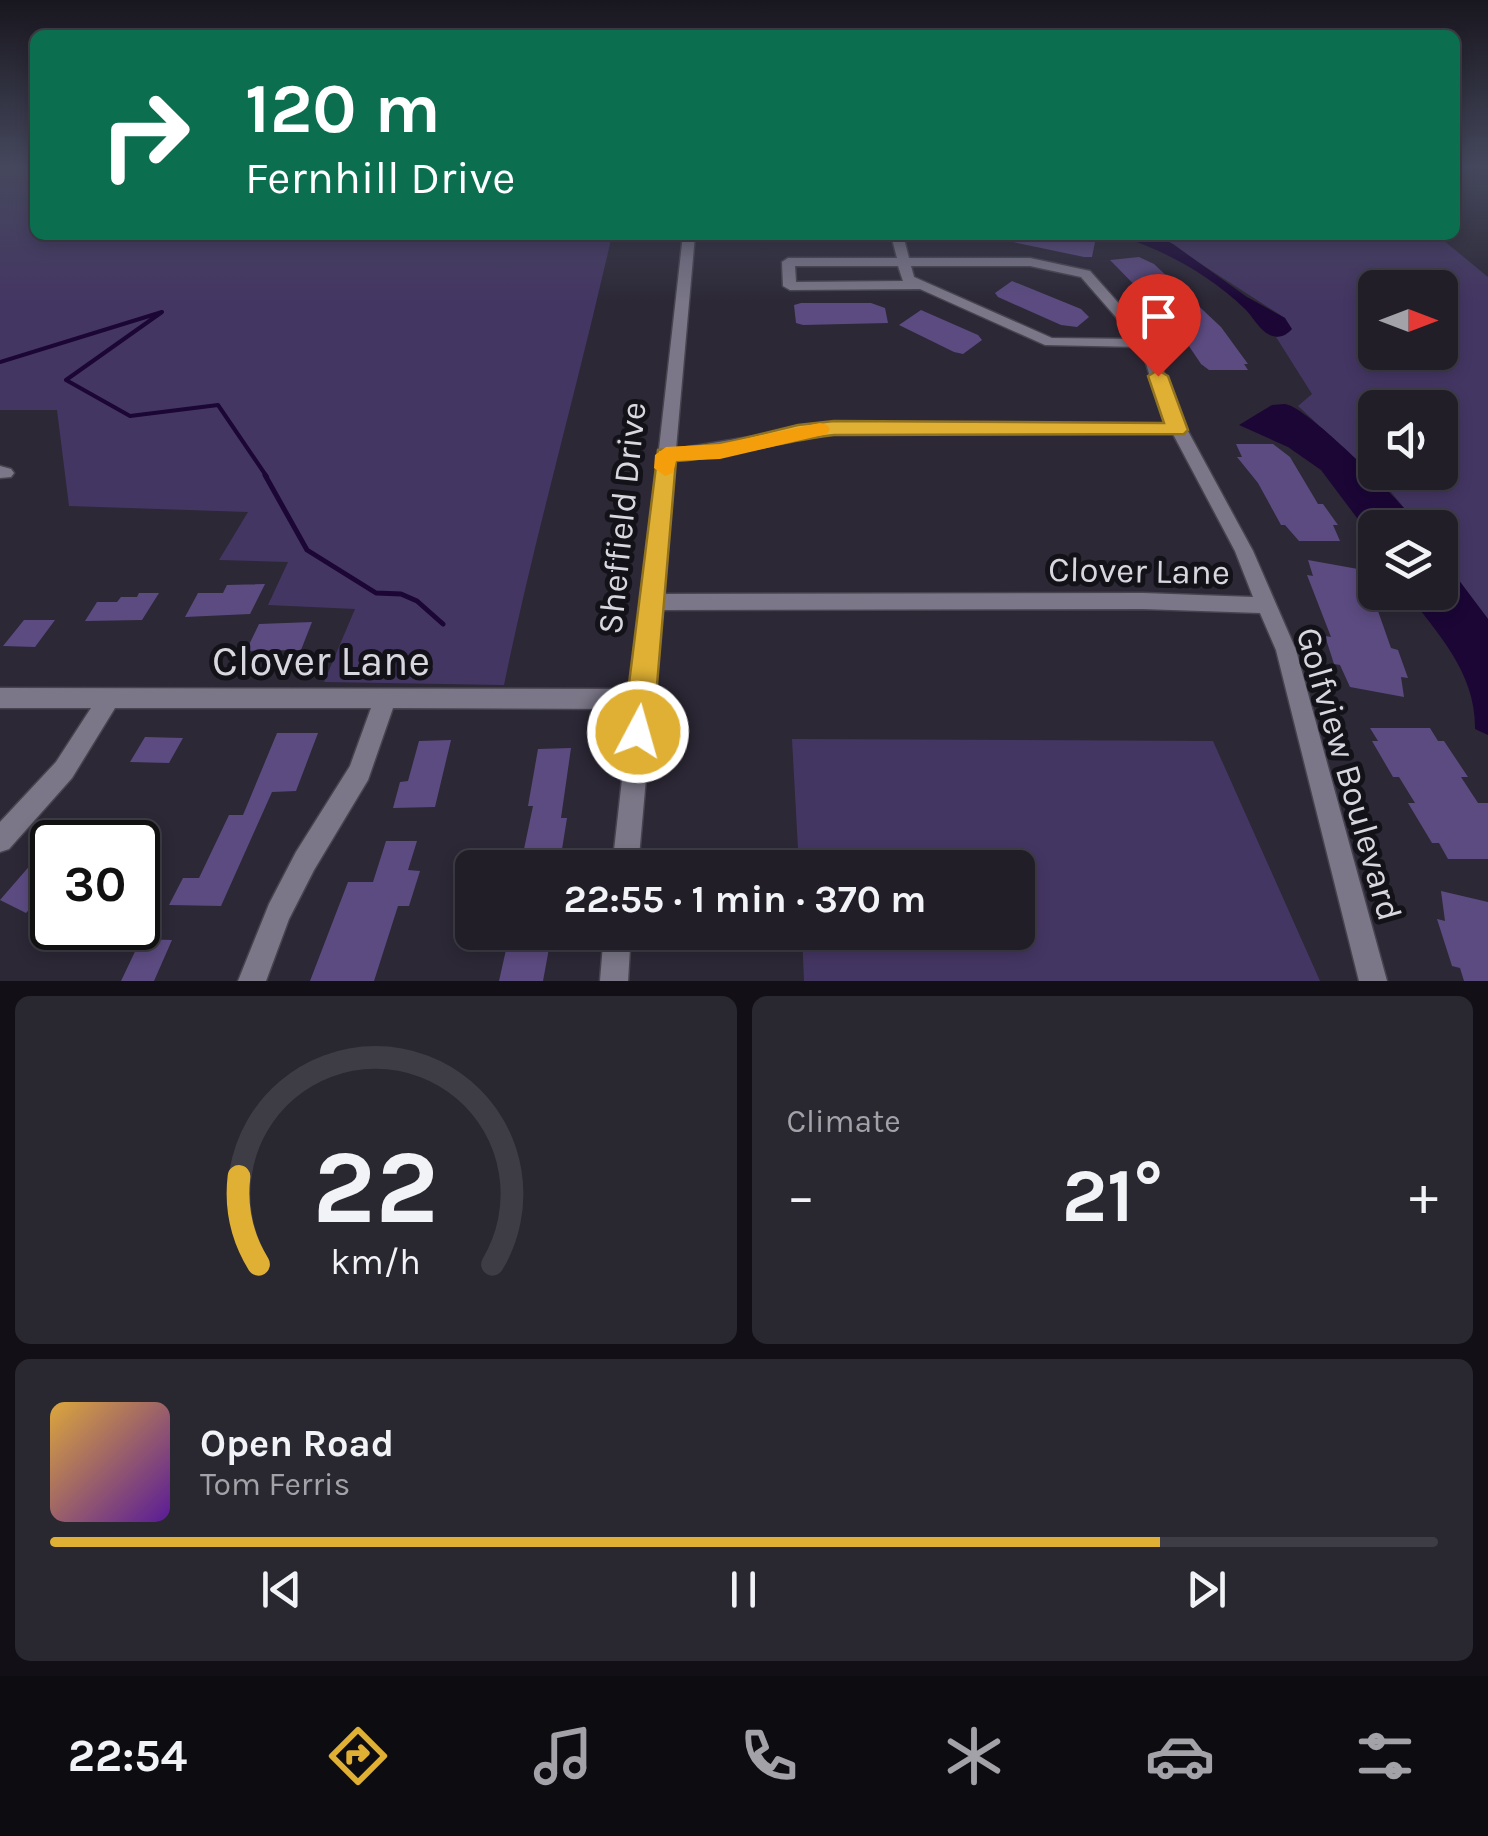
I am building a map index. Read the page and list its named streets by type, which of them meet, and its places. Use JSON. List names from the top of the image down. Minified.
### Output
{"streets":{"street":["Sheffield Drive","Clover Lane","Golfview Boulevard"]},"crossings":[["Sheffield Drive","Clover Lane"],["Clover Lane","Golfview Boulevard"]],"north":"right","page":{"turn":["120 m","Fernhill Drive"],"limit":"30","trip":"22:55 · 1 min · 370 m","tile":"Climate","heat":["−","21°","+"],"song":["Open Road","Tom Ferris"],"tabs":"22:54","gauge":["22","km/h"]}}
